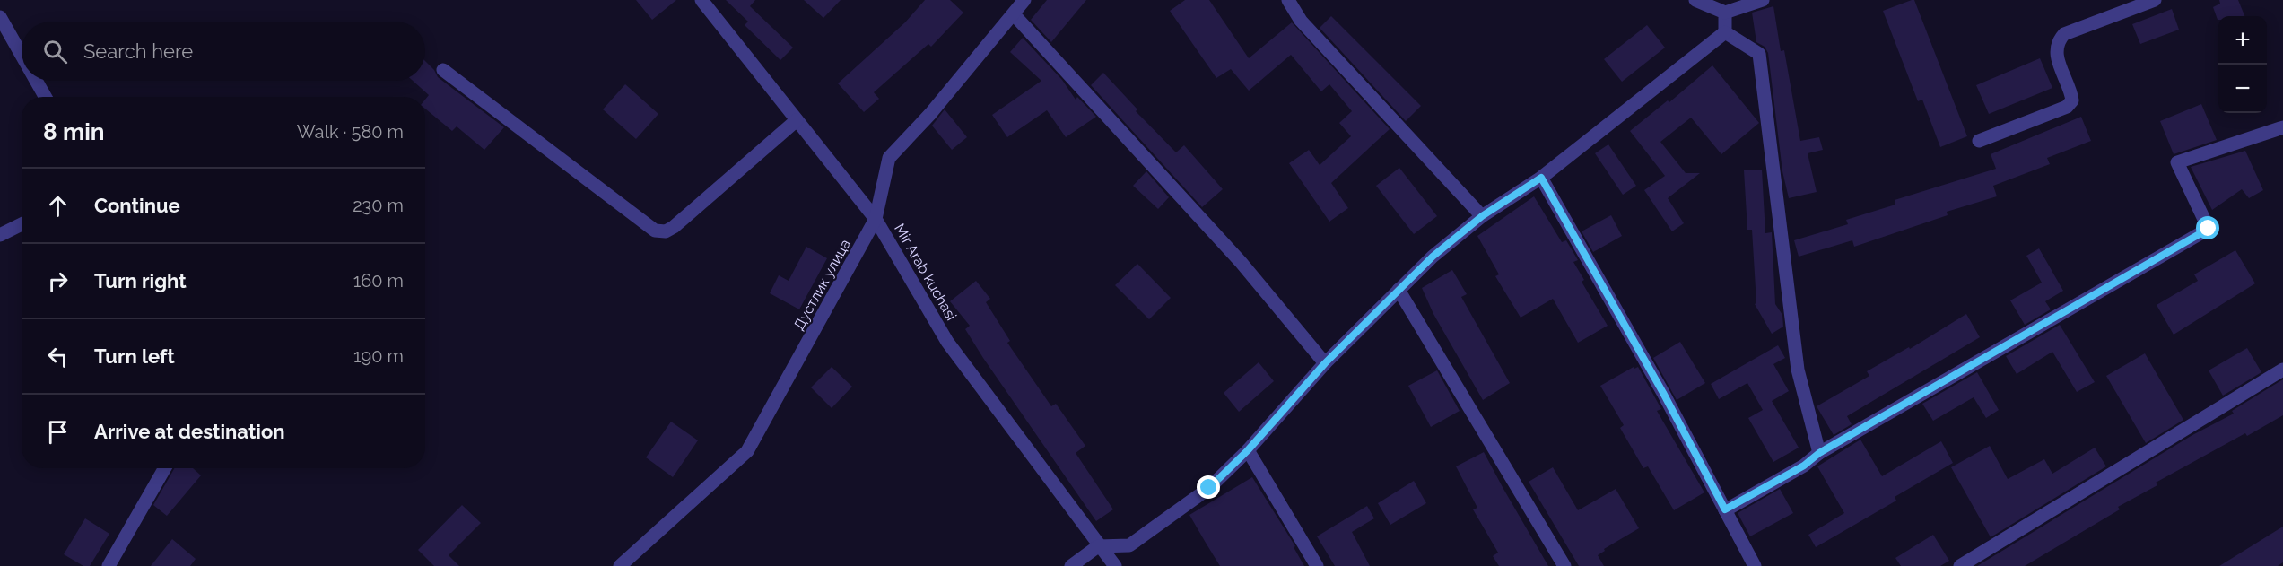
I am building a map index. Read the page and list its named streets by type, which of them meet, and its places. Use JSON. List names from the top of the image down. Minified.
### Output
{"streets":{"street":["Mir Arab kuchasi","Дустлик улица"]},"crossings":[["Mir Arab kuchasi","Дустлик улица"]],"page":{"map_buttons":["+","−"],"search":"Search here","heading":["8 min","Walk · 580 m"],"list":[["Continue","230 m"],["Turn right","160 m"],["Turn left","190 m"],"Arrive at destination"]}}
